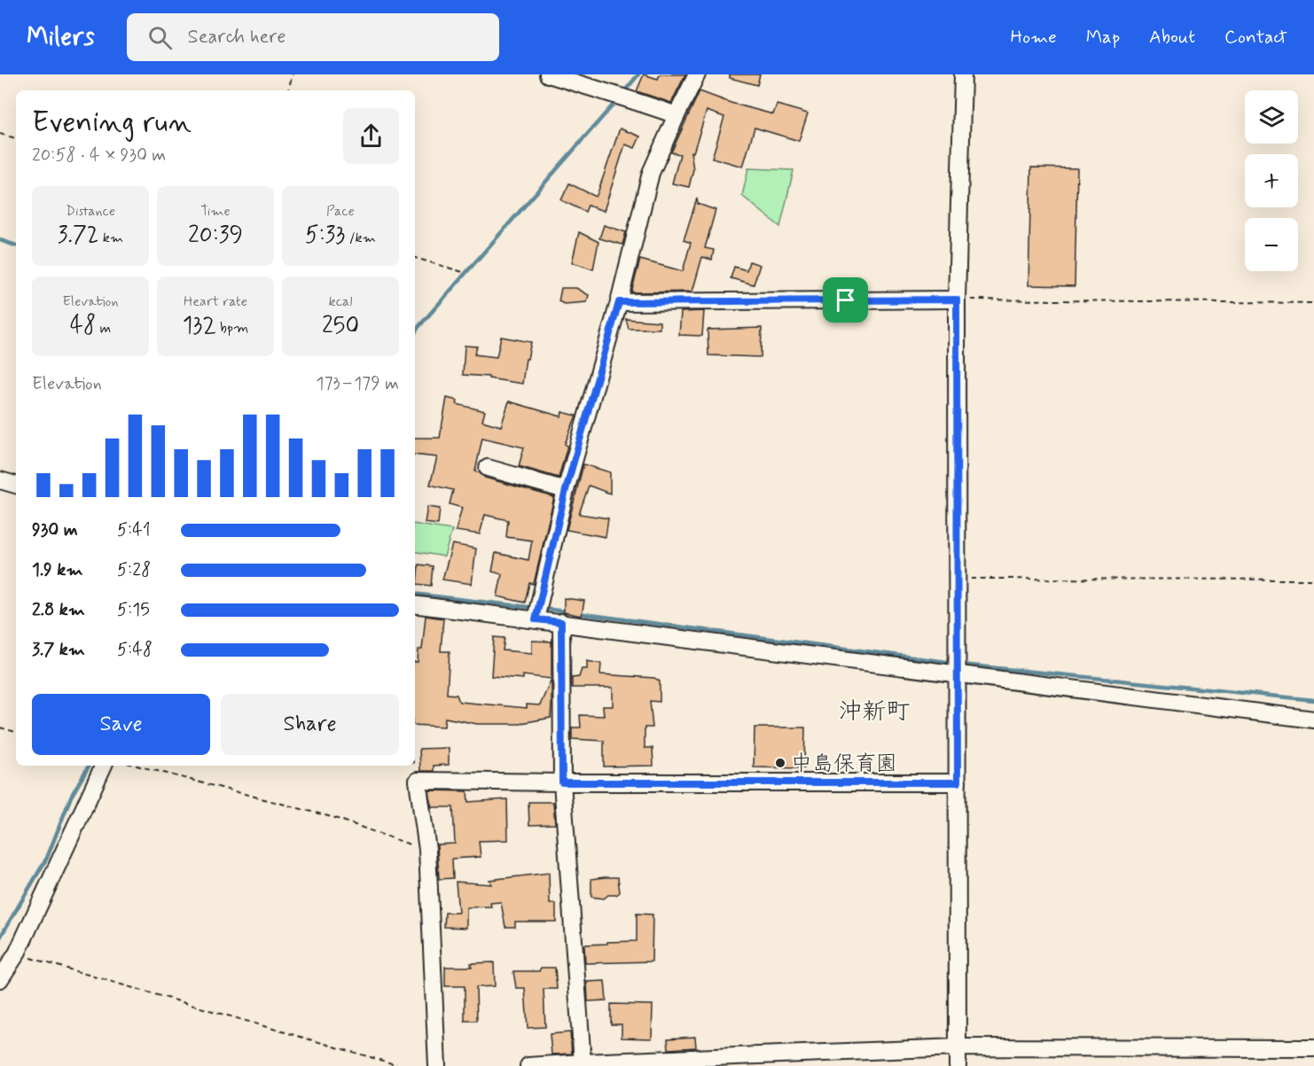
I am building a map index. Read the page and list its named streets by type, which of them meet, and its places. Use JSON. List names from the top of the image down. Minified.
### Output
{"districts":["沖新町"],"places":["中島保育園"],"page":{"header":"Milers","search":"Search here","nav":["Home","Map","About","Contact"],"map_buttons":["+","−"],"heading":["Evening run","20:58 · 4 × 930 m"],"stats":[["Distance","3.72 km"],["Time","20:39"],["Pace","5:33 /km"],["Elevation","48 m"],["Heart rate","132 bpm"],["kcal","250"]],"chart":["Elevation","173–179 m"],"list":[{"name":"930 m","note":"5:41"},{"name":"1.9 km","note":"5:28"},{"name":"2.8 km","note":"5:15"},{"name":"3.7 km","note":"5:48"}],"buttons":["Save","Share"]}}
